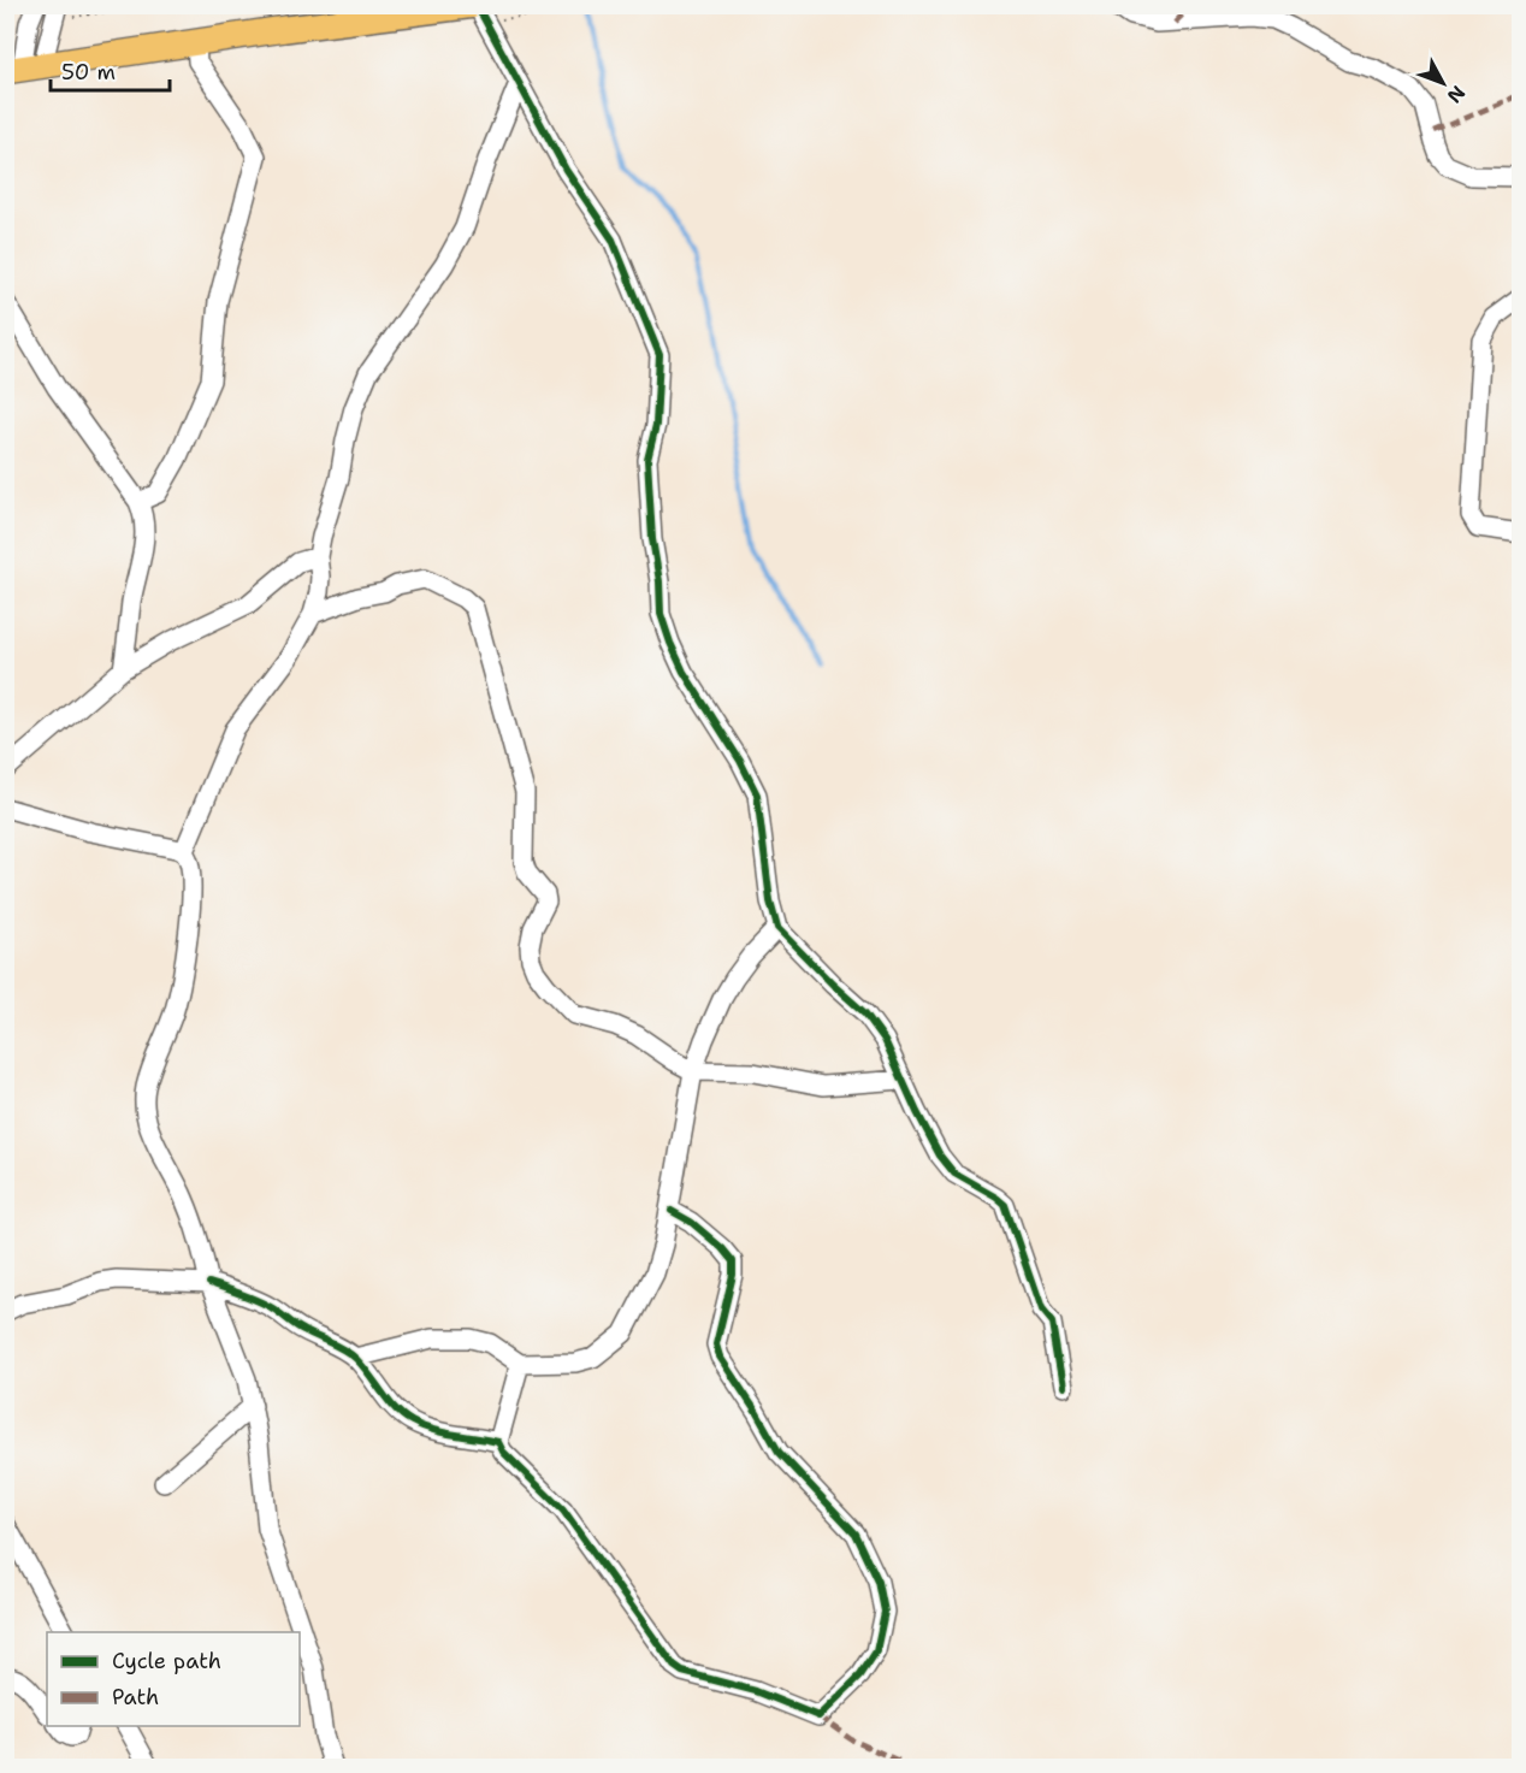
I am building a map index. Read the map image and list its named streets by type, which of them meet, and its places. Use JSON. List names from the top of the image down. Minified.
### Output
{"legend":["Cycle path","Path"],"scale_bar":"50 m","north":"bottom right"}
